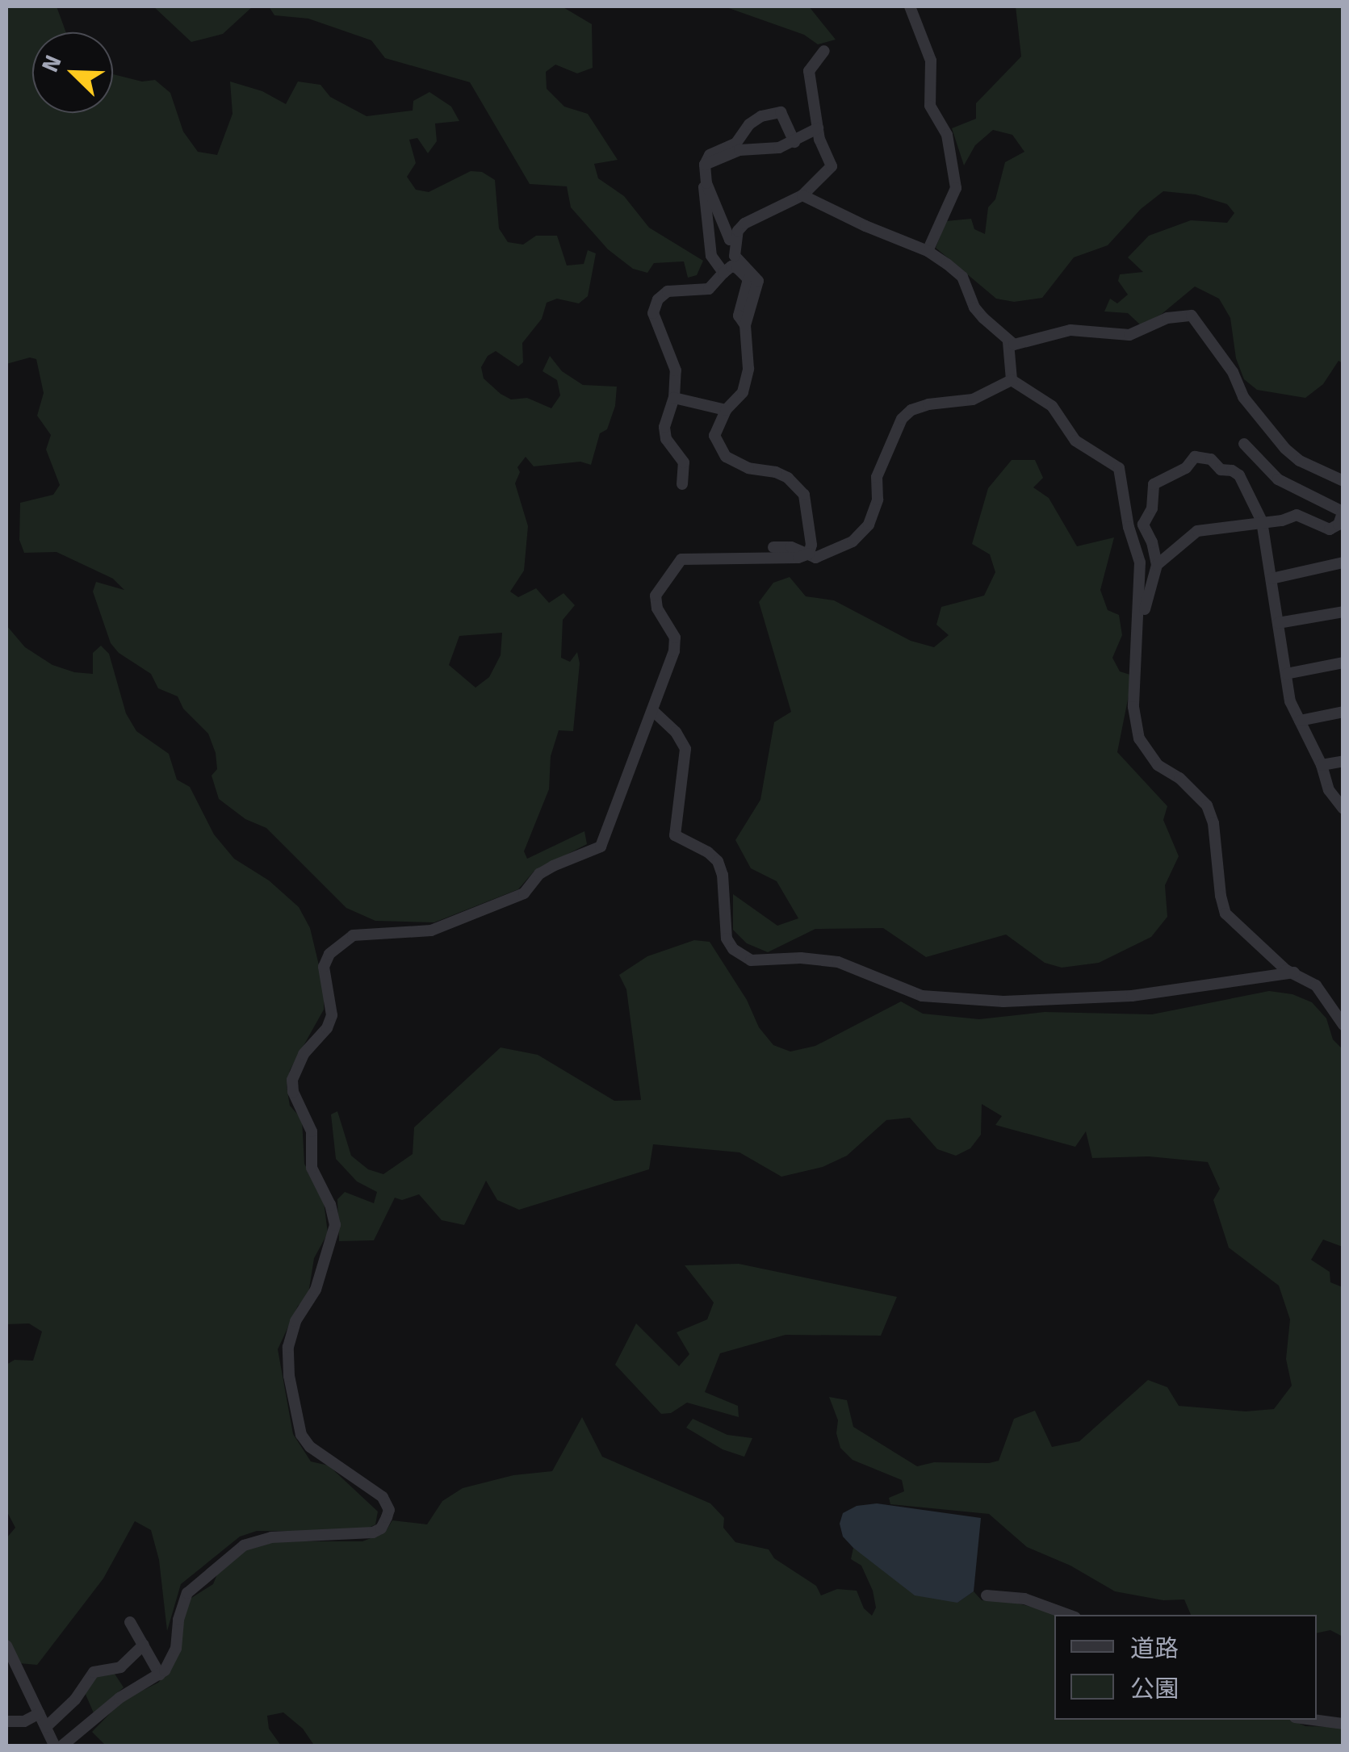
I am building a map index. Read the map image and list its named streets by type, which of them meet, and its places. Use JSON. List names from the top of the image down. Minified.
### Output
{"legend":["道路","公園"],"north":"top left"}
